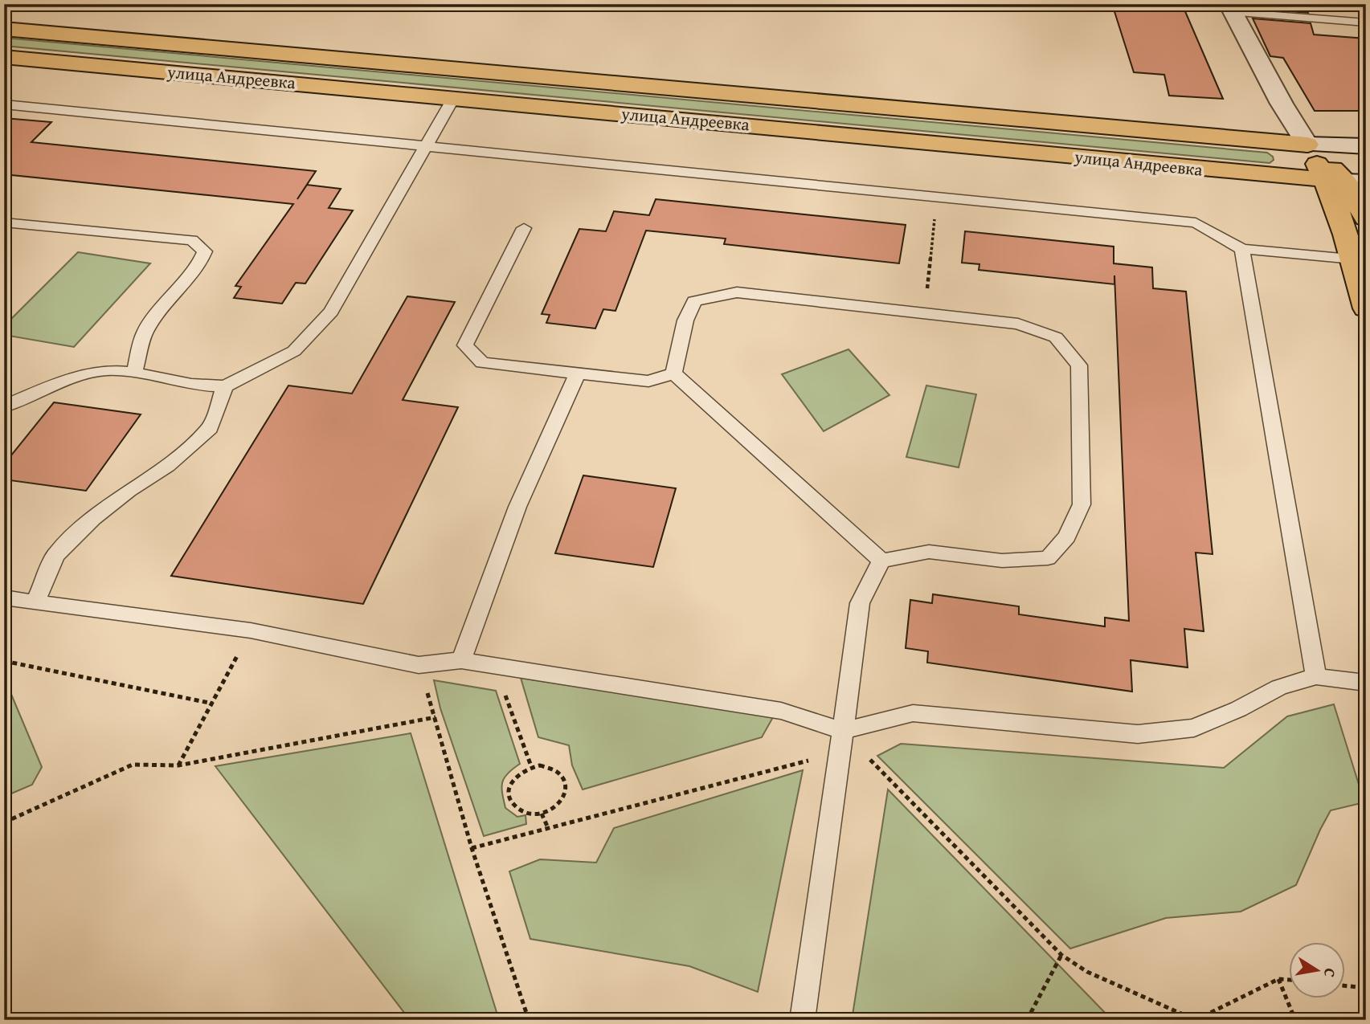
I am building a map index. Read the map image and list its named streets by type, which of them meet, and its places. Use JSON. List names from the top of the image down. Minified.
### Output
{"streets":{"main road":["улица Андреевка"]},"north":"right"}
